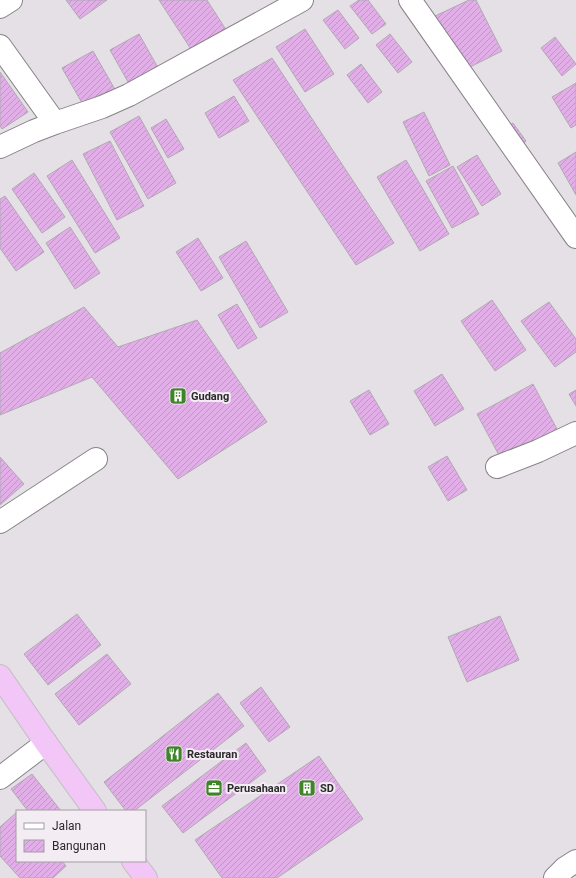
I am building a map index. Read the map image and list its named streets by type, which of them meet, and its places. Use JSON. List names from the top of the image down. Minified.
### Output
{"places":{"building":["Gudang","SD"],"restaurant":["Restauran"],"office":["Perusahaan"]},"legend":["Jalan","Bangunan"]}
